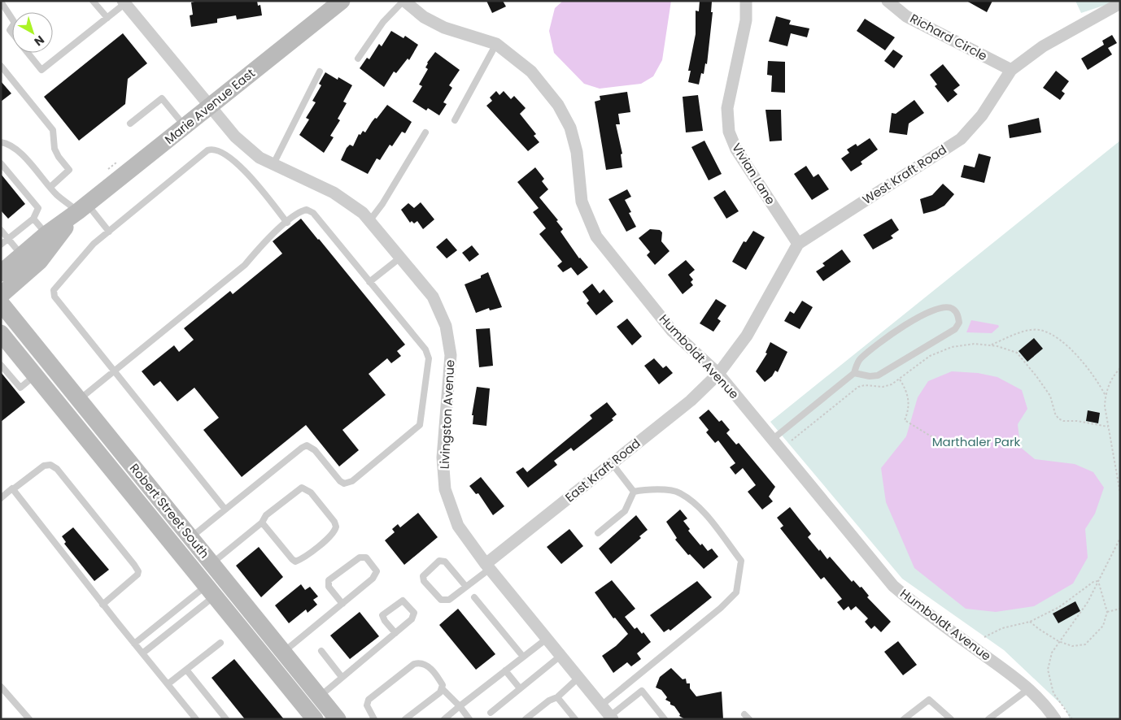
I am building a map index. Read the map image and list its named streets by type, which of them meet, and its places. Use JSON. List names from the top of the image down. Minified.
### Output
{"streets":{"main road":["Marie Avenue East","Robert Street South"],"street":["Richard Circle","Vivian Lane","West Kraft Road","Humboldt Avenue","Livingston Avenue","East Kraft Road"]},"crossings":[["Richard Circle","West Kraft Road"],["Marie Avenue East","Livingston Avenue"],["Vivian Lane","West Kraft Road"],["West Kraft Road","Humboldt Avenue"],["West Kraft Road","East Kraft Road"],["Humboldt Avenue","East Kraft Road"],["Livingston Avenue","East Kraft Road"]],"parks":["Marthaler Park"],"north":"bottom right"}
